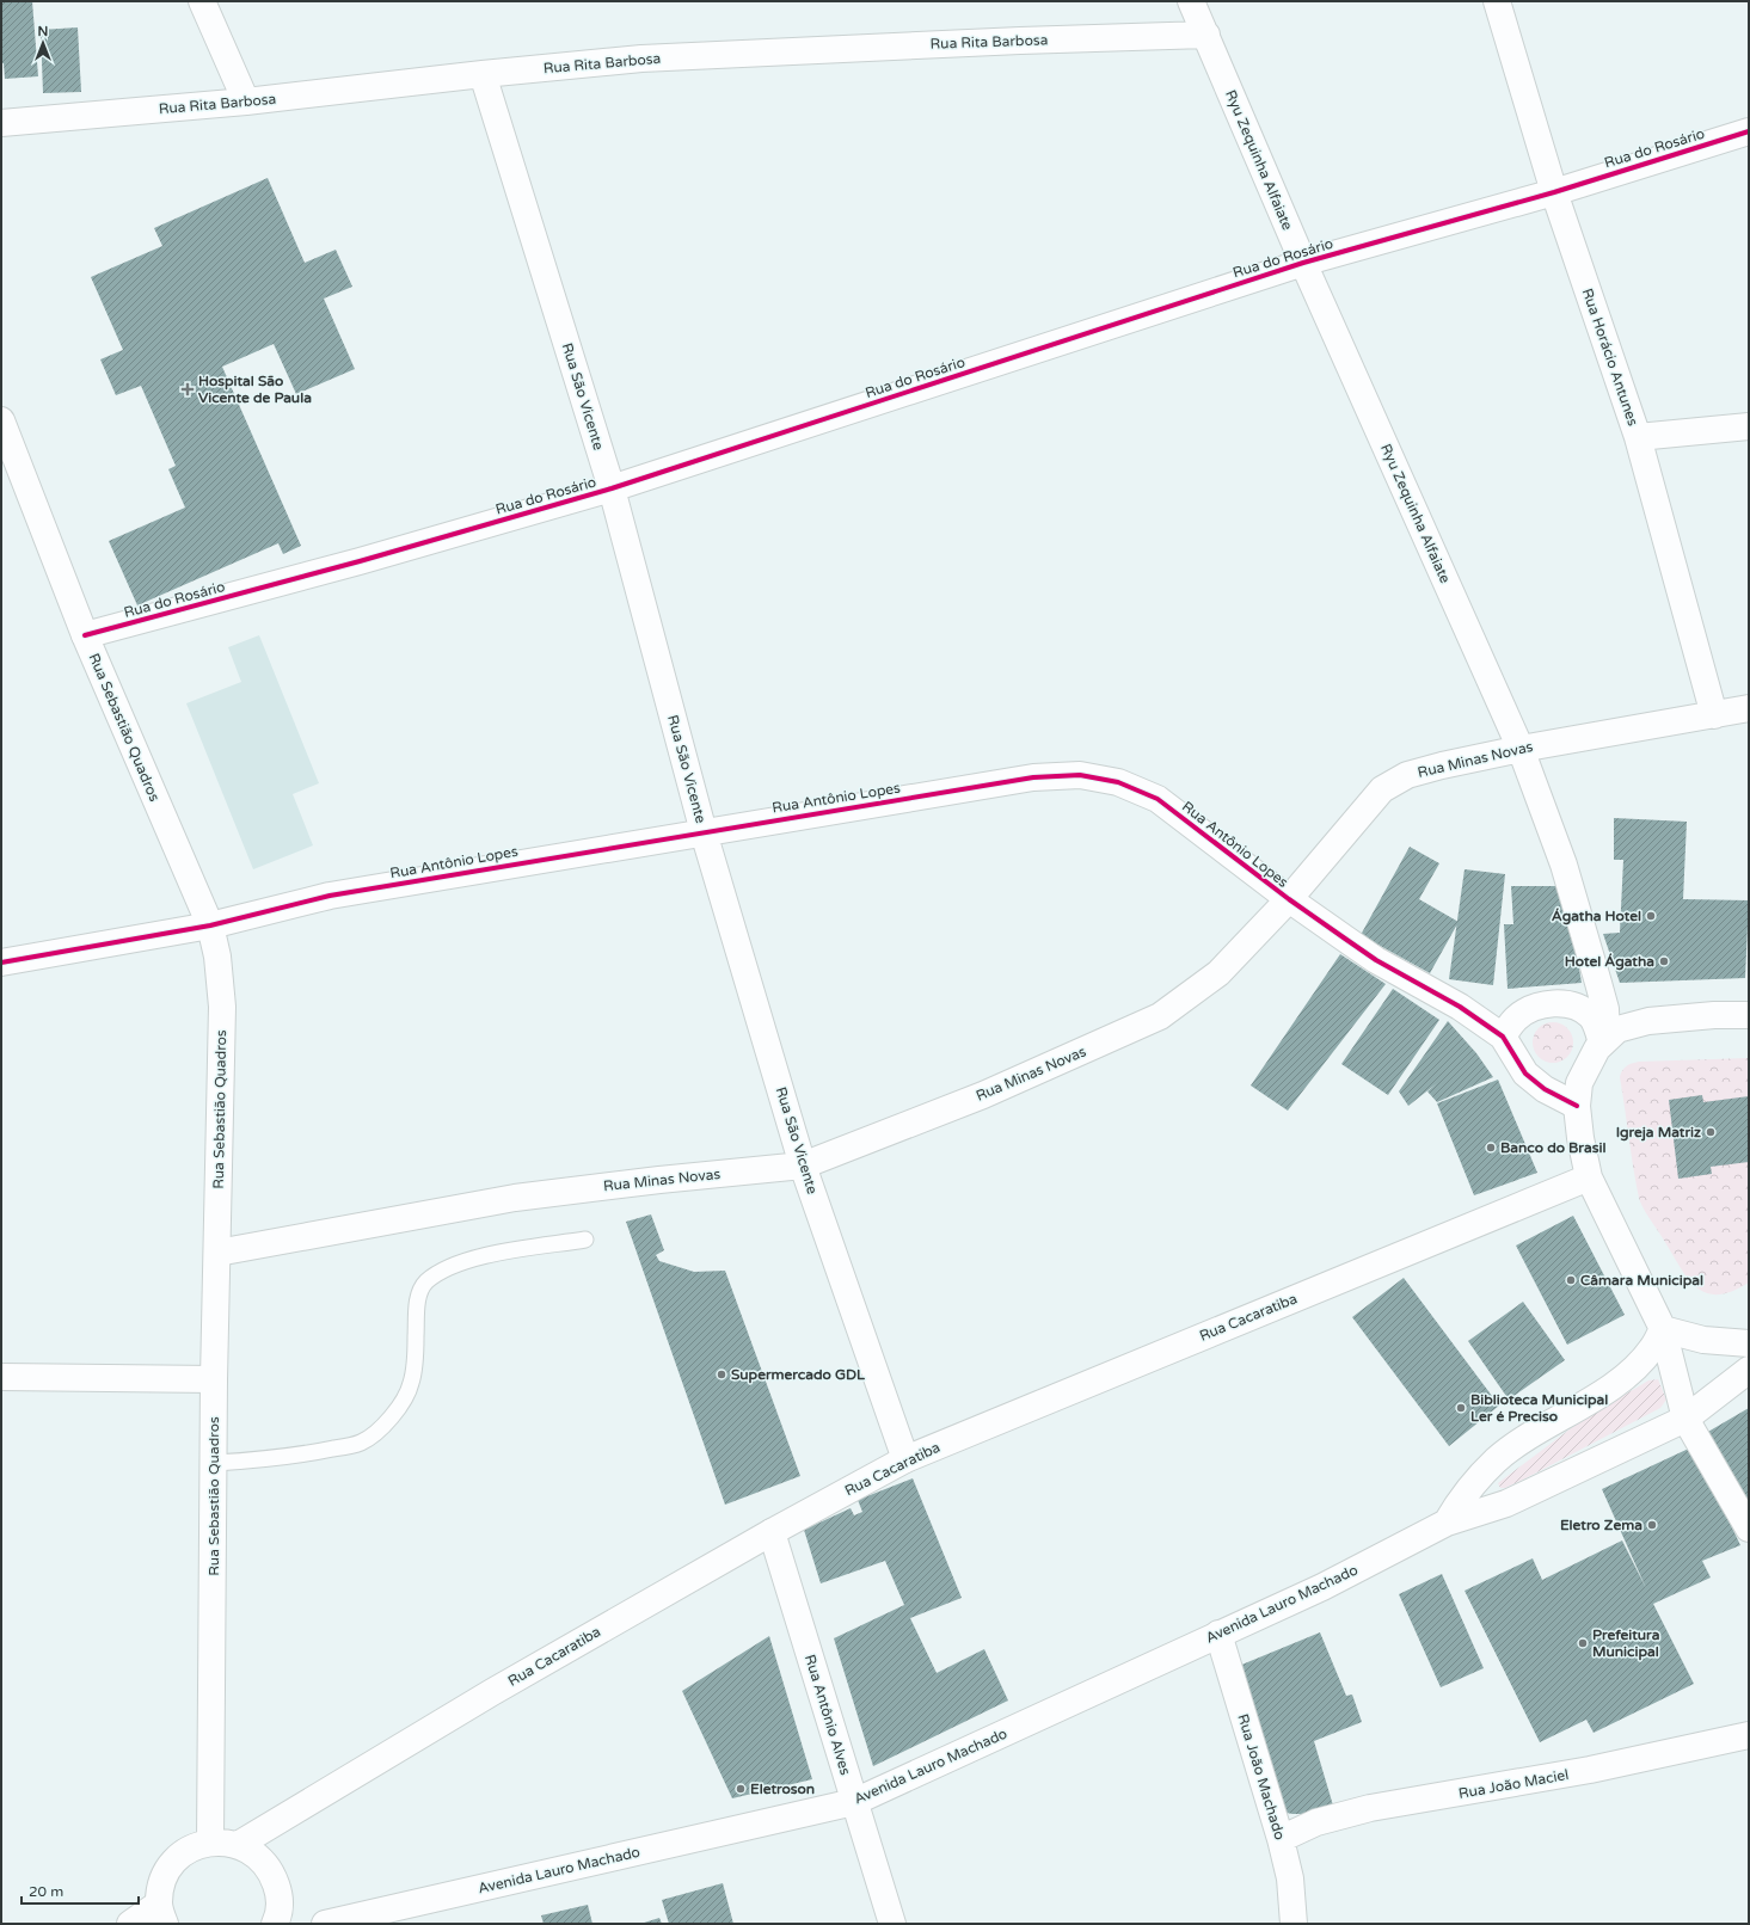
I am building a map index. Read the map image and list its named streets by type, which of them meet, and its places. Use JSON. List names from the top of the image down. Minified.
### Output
{"streets":{"street":["Rua Rita Barbosa","Rua do Rosário","Ryu Zequinha Alfaiate","Rua Horácio Antunes","Rua São Vicente","Rua Sebastião Quadros","Rua Minas Novas","Rua Antônio Lopes","Rua Cacaratiba","Avenida Lauro Machado","Rua Antônio Alves","Rua João Machado","Rua João Maciel"]},"crossings":[["Rua Rita Barbosa","Ryu Zequinha Alfaiate"],["Rua Rita Barbosa","Rua São Vicente"],["Rua do Rosário","Ryu Zequinha Alfaiate"],["Rua do Rosário","Rua Horácio Antunes"],["Rua do Rosário","Rua São Vicente"],["Rua do Rosário","Rua Sebastião Quadros"],["Ryu Zequinha Alfaiate","Rua Minas Novas"],["Rua Horácio Antunes","Rua Minas Novas"],["Rua São Vicente","Rua Minas Novas"],["Rua São Vicente","Rua Antônio Lopes"],["Rua São Vicente","Rua Cacaratiba"],["Rua Sebastião Quadros","Rua Minas Novas"],["Rua Sebastião Quadros","Rua Antônio Lopes"],["Rua Minas Novas","Rua Antônio Lopes"],["Rua Cacaratiba","Rua Antônio Alves"],["Avenida Lauro Machado","Rua Antônio Alves"],["Avenida Lauro Machado","Rua João Machado"],["Rua João Machado","Rua João Maciel"]],"places":{"health":["Hospital São Vicente de Paula"],"other":["Ágatha Hotel","Hotel Ágatha","Igreja Matriz","Banco do Brasil","Câmara Municipal","Supermercado GDL","Biblioteca Municipal Ler é Preciso","Eletro Zema","Prefeitura Municipal","Eletroson"]},"scale_bar":"20 m","north":"top"}
